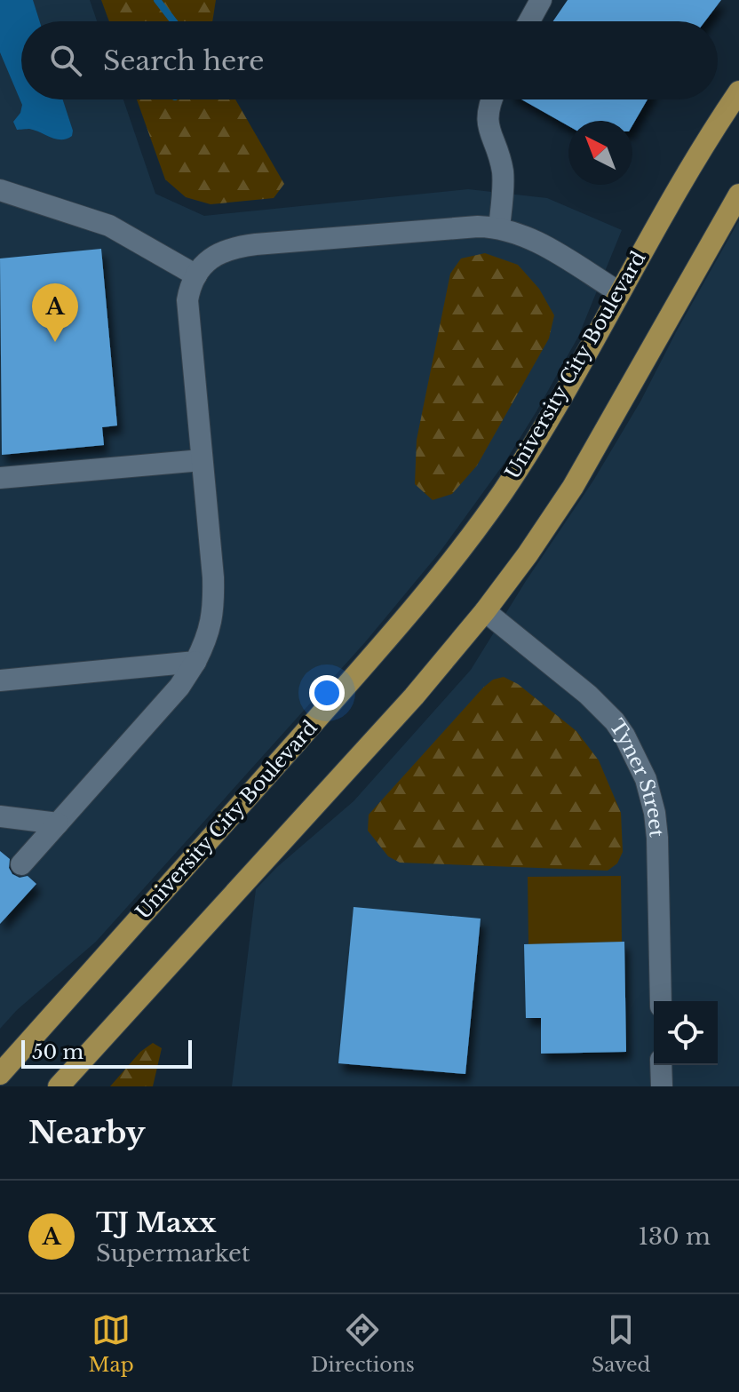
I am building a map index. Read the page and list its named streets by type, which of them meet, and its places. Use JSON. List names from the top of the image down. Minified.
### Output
{"streets":{"main road":["University City Boulevard"],"street":["Tyner Street"]},"scale_bar":"50 m","north":"top left","page":{"search":"Search here","pins":"A","scale":"50 m","heading":"Nearby","list":[{"mark":"A","name":"TJ Maxx","note":"Supermarket","value":"130 m"}],"nav":["Map","Directions","Saved"]}}
